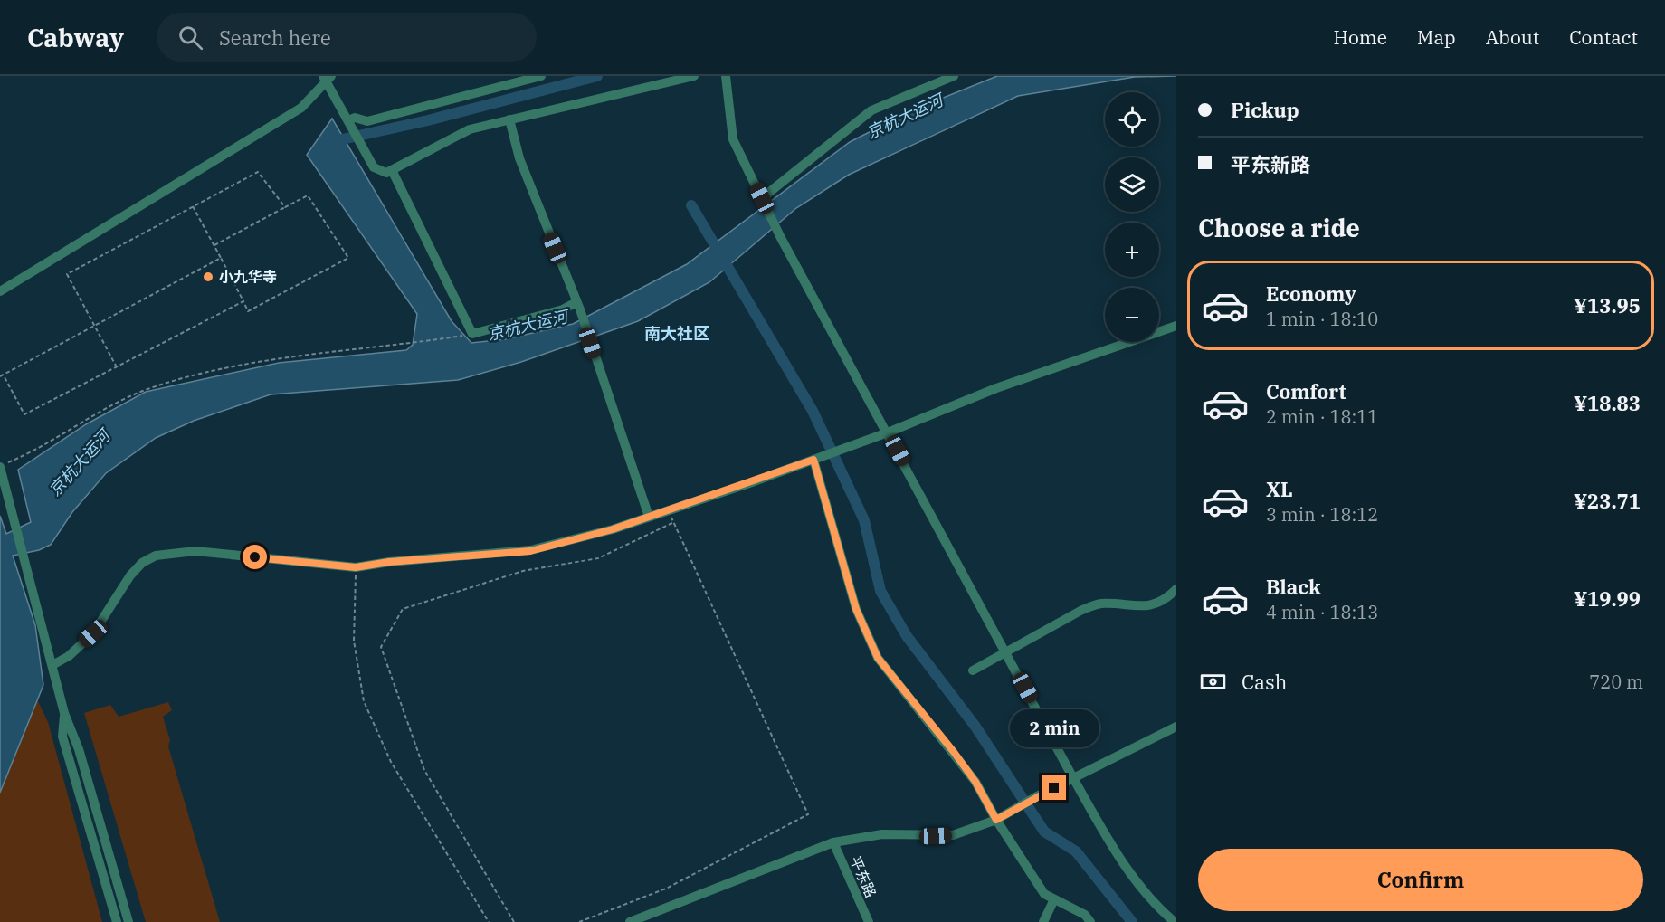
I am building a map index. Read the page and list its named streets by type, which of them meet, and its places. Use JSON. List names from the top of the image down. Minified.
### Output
{"streets":{"street":["平东路"]},"districts":["南大社区"],"water":["京杭大运河"],"places":["小九华寺"],"page":{"header":"Cabway","search":"Search here","nav":["Home","Map","About","Contact"],"banner":["Pickup","平东新路"],"map_buttons":["+","−"],"heading":"Choose a ride","list":[{"name":"Economy","note":"1 min · 18:10","value":"¥13.95"},{"name":"Comfort","note":"2 min · 18:11","value":"¥18.83"},{"name":"XL","note":"3 min · 18:12","value":"¥23.71"},{"name":"Black","note":"4 min · 18:13","value":"¥19.99"}],"pay":["Cash","720 m"],"bubble":"2 min","buttons":"Confirm"}}
